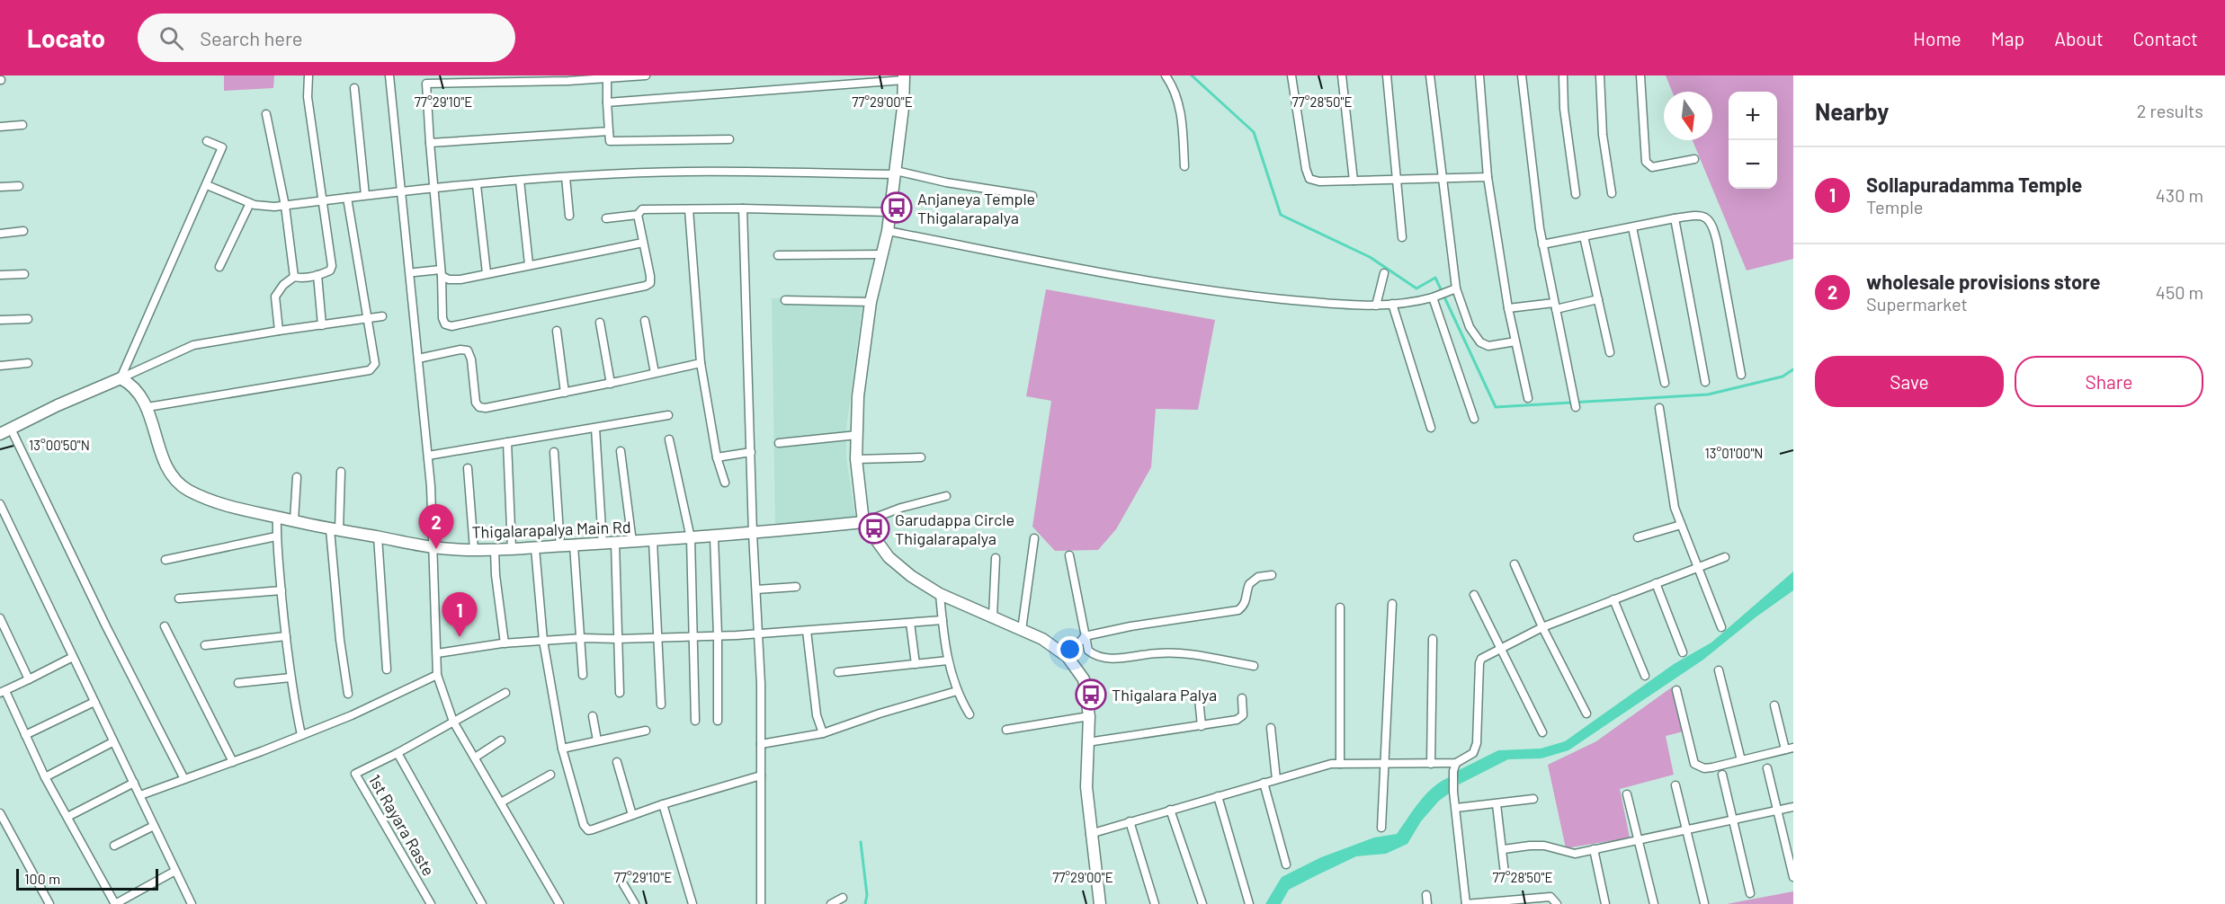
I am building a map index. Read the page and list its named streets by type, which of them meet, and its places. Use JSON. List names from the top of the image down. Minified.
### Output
{"streets":{"main road":["Thigalarapalya Main Rd"],"street":["1st Rayara Raste"]},"places":{"bus stop":["Anjaneya Temple Thigalarapalya","Garudappa Circle Thigalarapalya","Thigalara Palya"]},"scale_bar":"100 m","north":"bottom","page":{"header":"Locato","search":"Search here","nav":["Home","Map","About","Contact"],"heading":["Nearby","2 results"],"map_buttons":["+","−"],"list":[{"mark":"1","name":"Sollapuradamma Temple","note":"Temple","value":"430 m"},{"mark":"2","name":"wholesale provisions store","note":"Supermarket","value":"450 m"}],"buttons":["Save","Share"],"pins":["2","1"],"scale":"100 m"},"coordinates":["77°29'10\"E","77°29'00\"E","77°28'50\"E","13°00'50\"N","13°01'00\"N"]}
